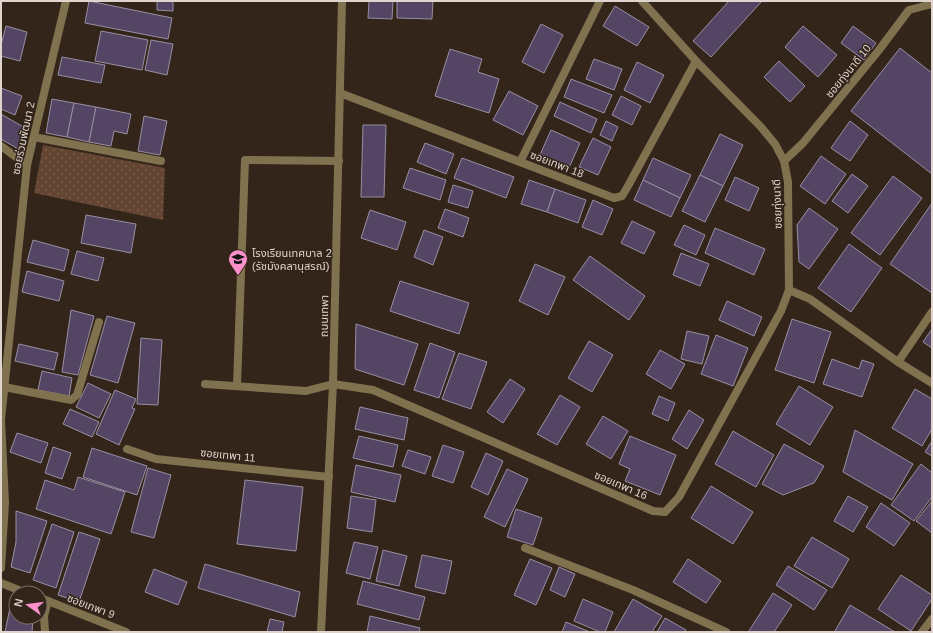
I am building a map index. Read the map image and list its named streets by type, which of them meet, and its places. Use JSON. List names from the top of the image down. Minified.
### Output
{"streets":{"street":["ซอยทุ่งนาดี 10","ซอยร่วมพัฒนา 2","ซอยเทพา 18","ซอยทุ่งนาดี","ถนนเทพา","ซอยเทพา 11","ซอยเทพา 16","ซอยเทพา 9"]},"crossings":[["ซอยทุ่งนาดี 10","ซอยทุ่งนาดี"],["ซอยเทพา 18","ซอยทุ่งนาดี"],["ซอยเทพา 18","ถนนเทพา"],["ซอยทุ่งนาดี","ซอยเทพา 16"],["ถนนเทพา","ซอยเทพา 11"],["ถนนเทพา","ซอยเทพา 16"]],"places":{"school or university":["โรงเรียนเทศบาล 2 (รัชมังคลานุสรณ์)"]},"north":"left"}
